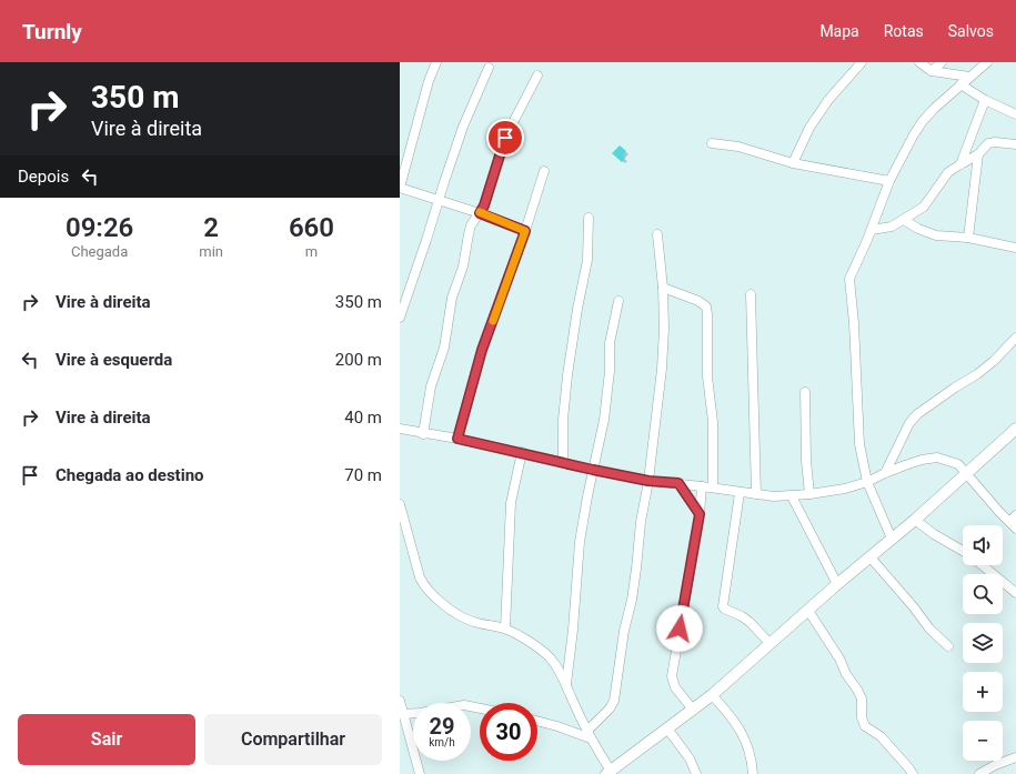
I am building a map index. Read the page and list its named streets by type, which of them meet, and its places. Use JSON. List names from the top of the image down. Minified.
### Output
{"page":{"header":"Turnly","nav":["Mapa","Rotas","Salvos"],"turn":["350 m","Vire à direita"],"then":"Depois","eta":["09:26","Chegada","2","min","660","m"],"list":[{"name":"Vire à direita","value":"350 m"},{"name":"Vire à esquerda","value":"200 m"},{"name":"Vire à direita","value":"40 m"},{"name":"Chegada ao destino","value":"70 m"}],"map_buttons":["+","−"],"speed":"29 km/h","limit":"30","buttons":["Sair","Compartilhar"]}}
